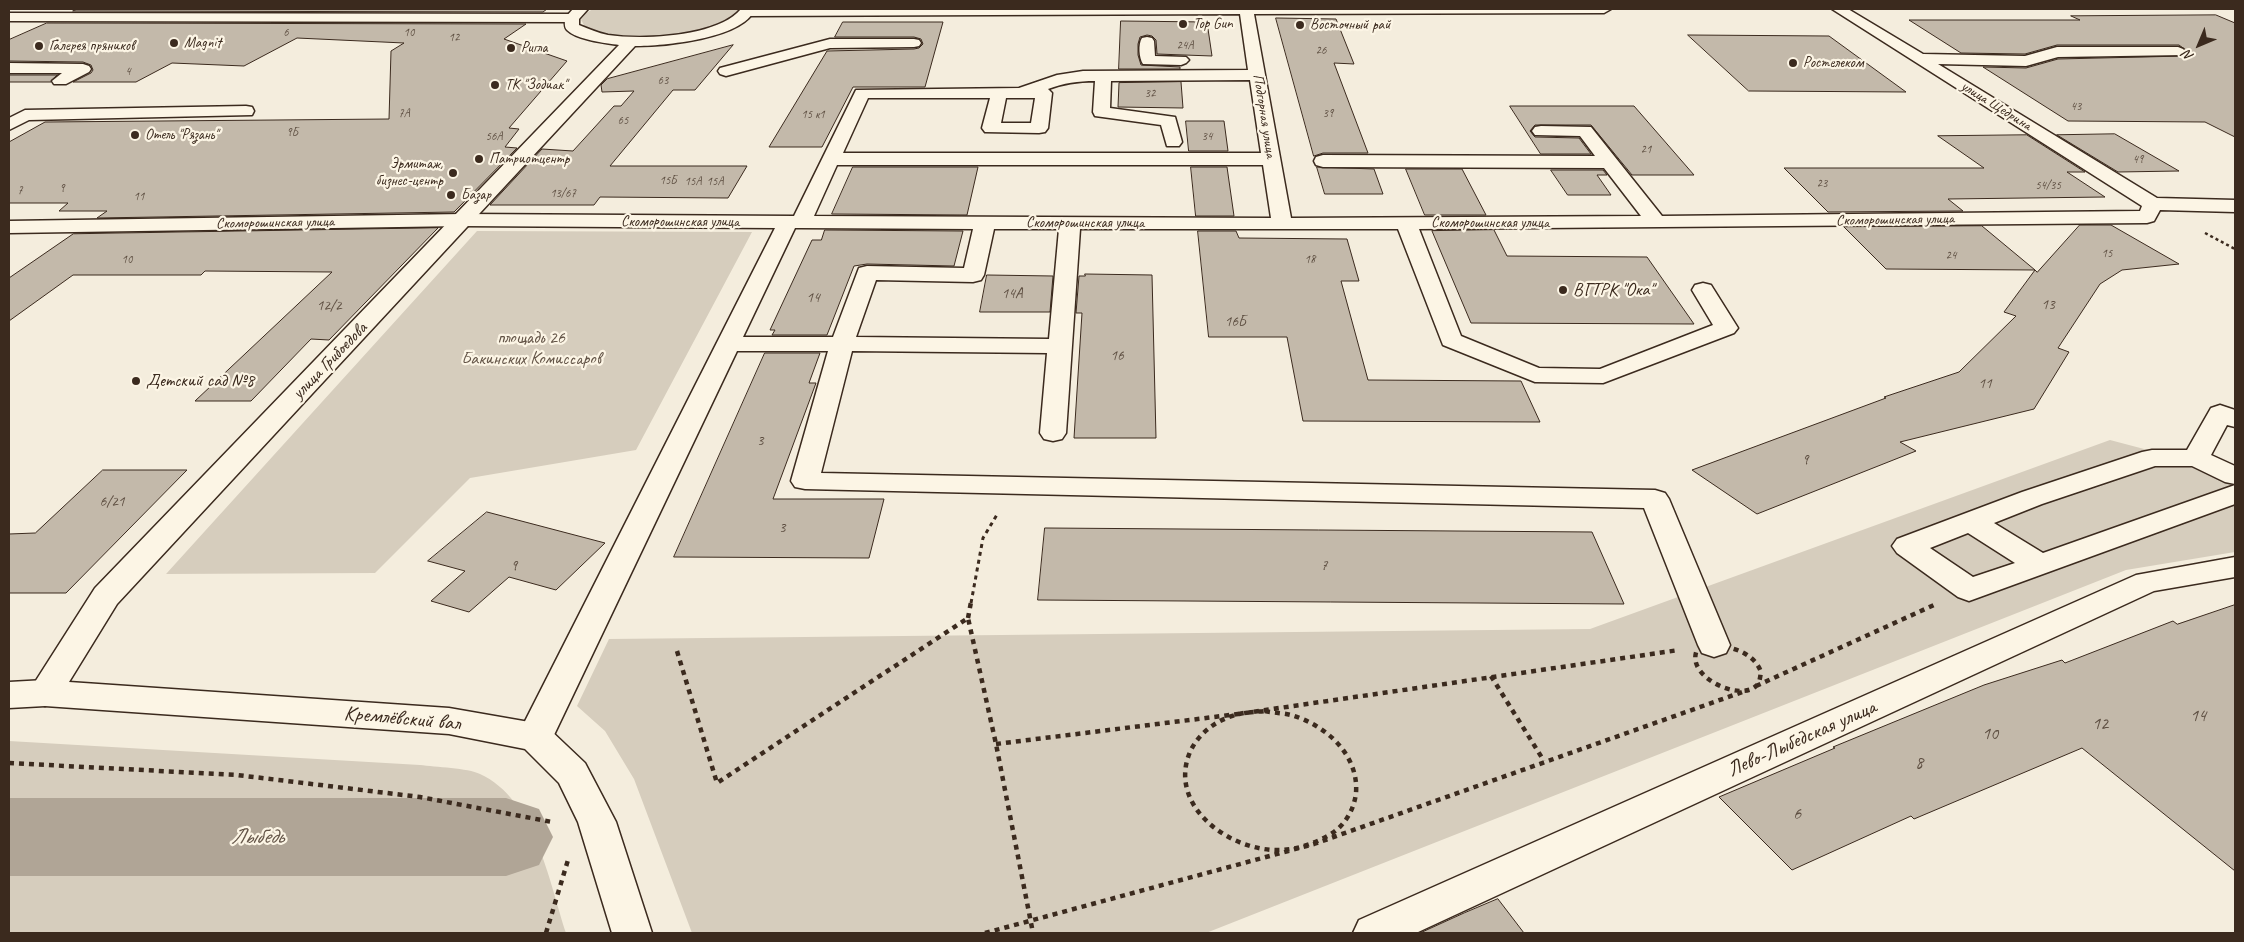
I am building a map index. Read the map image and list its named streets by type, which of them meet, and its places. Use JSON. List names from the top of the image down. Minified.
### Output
{"streets":{"street":["улица Щедрина","Подгорная улица","Скоморошинская улица","улица Грибоедова","Кремлёвский вал","Лево-Лыбедская улица"]},"crossings":[["улица Щедрина","Скоморошинская улица"],["Подгорная улица","Скоморошинская улица"],["Скоморошинская улица","улица Грибоедова"],["улица Грибоедова","Кремлёвский вал"]],"water":["Лыбедь"],"parks":["площадь 26 Бакинских Комиссаров"],"places":["Top Gun","Восточный рай","Magnit","Галерея пряников","Ригла","Ростелеком","ТК \"Зодиак\"","Отель \"Рязань\"","Патриотцентр","Эрмитаж, бизнес-центр","Базар","ВГТРК \"Ока\"","Детский сад №8"],"house_numbers":["6","10","12","24А","26","4","63","32","43","7А","39","15 к1","65","9Б","56А","34","21","49","15Б","15А","15А","23","54/35","9","7","13/67","11","15","24","10","18","14А","14","13","12/2","16Б","16","11","3","9","6/21","3","9","7","14","12","10","8","6"],"north":"bottom left"}
